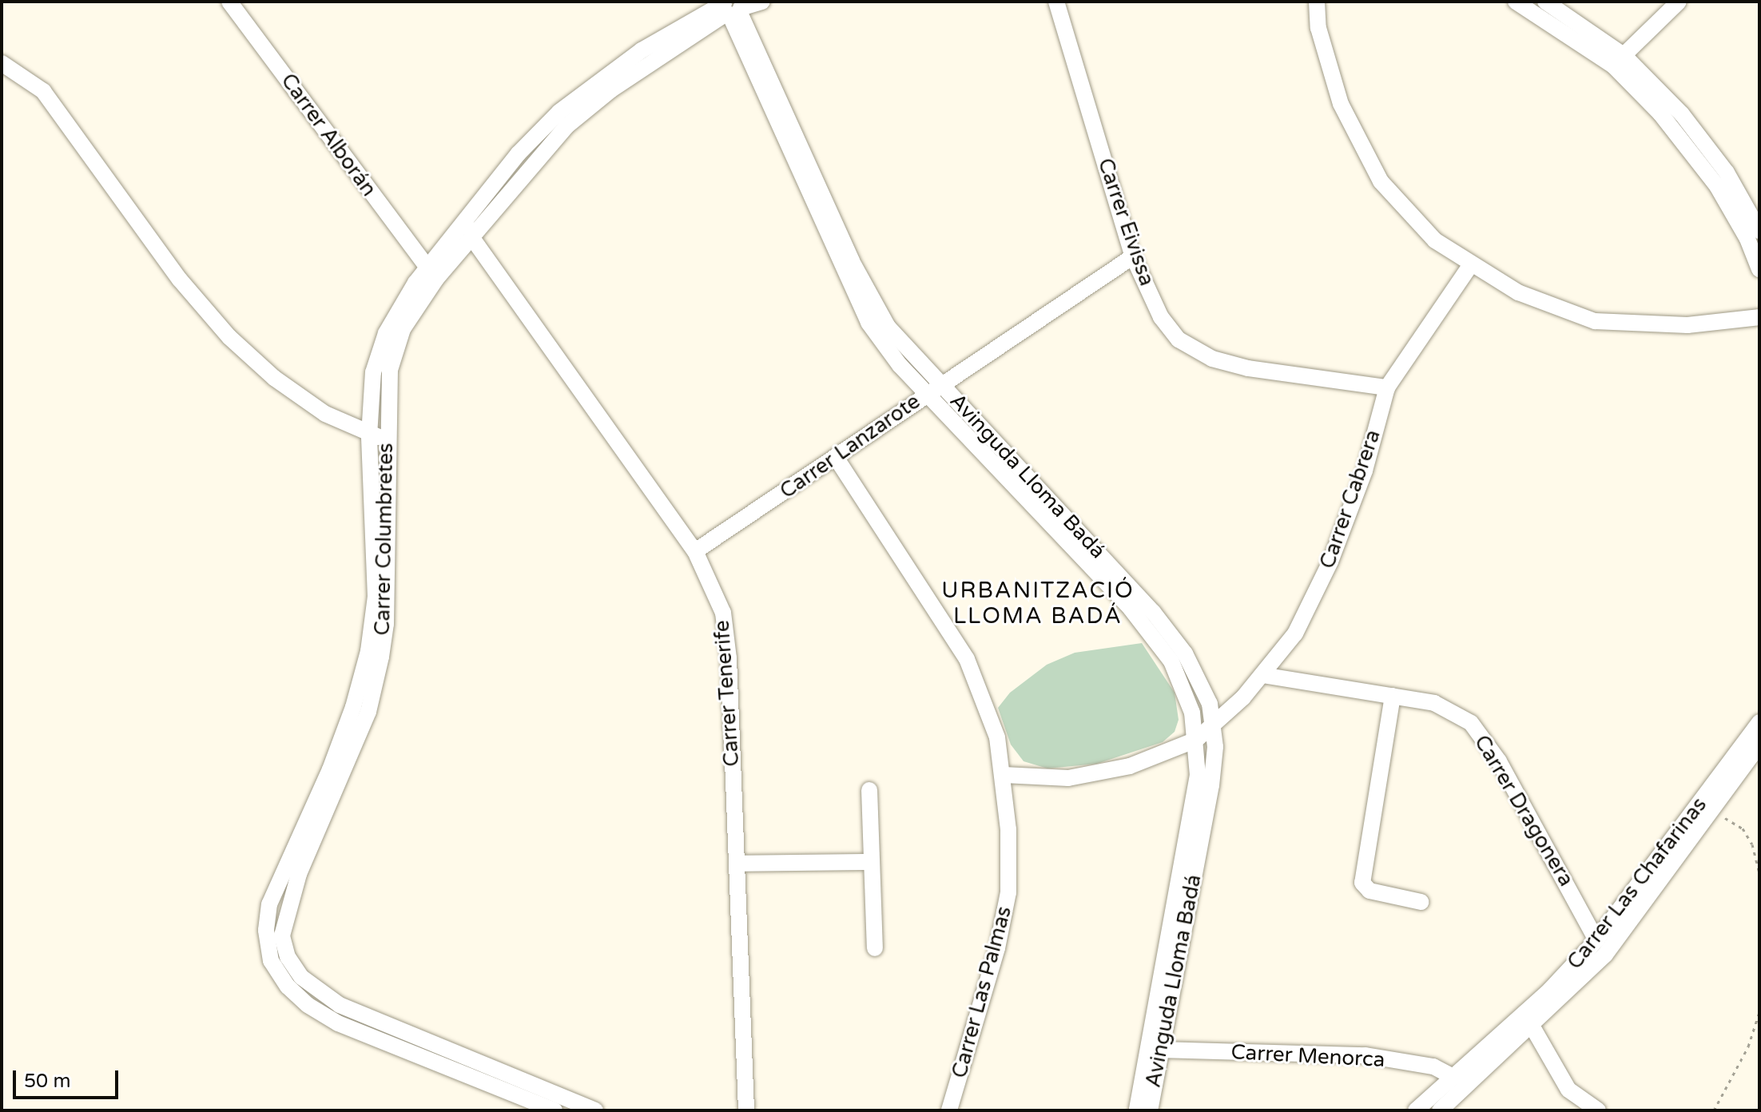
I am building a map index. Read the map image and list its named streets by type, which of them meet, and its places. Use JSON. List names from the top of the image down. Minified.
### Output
{"streets":{"street":["Carrer Alborán","Carrer Eivissa","Carrer Lanzarote","Avinguda Lloma Badá","Carrer Cabrera","Carrer Columbretes","Carrer Tenerife","Carrer Dragonera","Carrer Las Chafarinas","Carrer Las Palmas","Carrer Menorca"]},"crossings":[["Carrer Alborán","Carrer Columbretes"],["Carrer Eivissa","Carrer Lanzarote"],["Carrer Eivissa","Carrer Cabrera"],["Carrer Lanzarote","Avinguda Lloma Badá"],["Carrer Lanzarote","Carrer Tenerife"],["Carrer Lanzarote","Carrer Las Palmas"],["Avinguda Lloma Badá","Carrer Cabrera"],["Avinguda Lloma Badá","Carrer Columbretes"],["Avinguda Lloma Badá","Carrer Menorca"],["Carrer Cabrera","Carrer Dragonera"],["Carrer Columbretes","Carrer Tenerife"],["Carrer Dragonera","Carrer Las Chafarinas"],["Carrer Las Chafarinas","Carrer Menorca"]],"districts":["URBANITZACIÓ LLOMA BADÁ"],"scale_bar":"50 m"}
